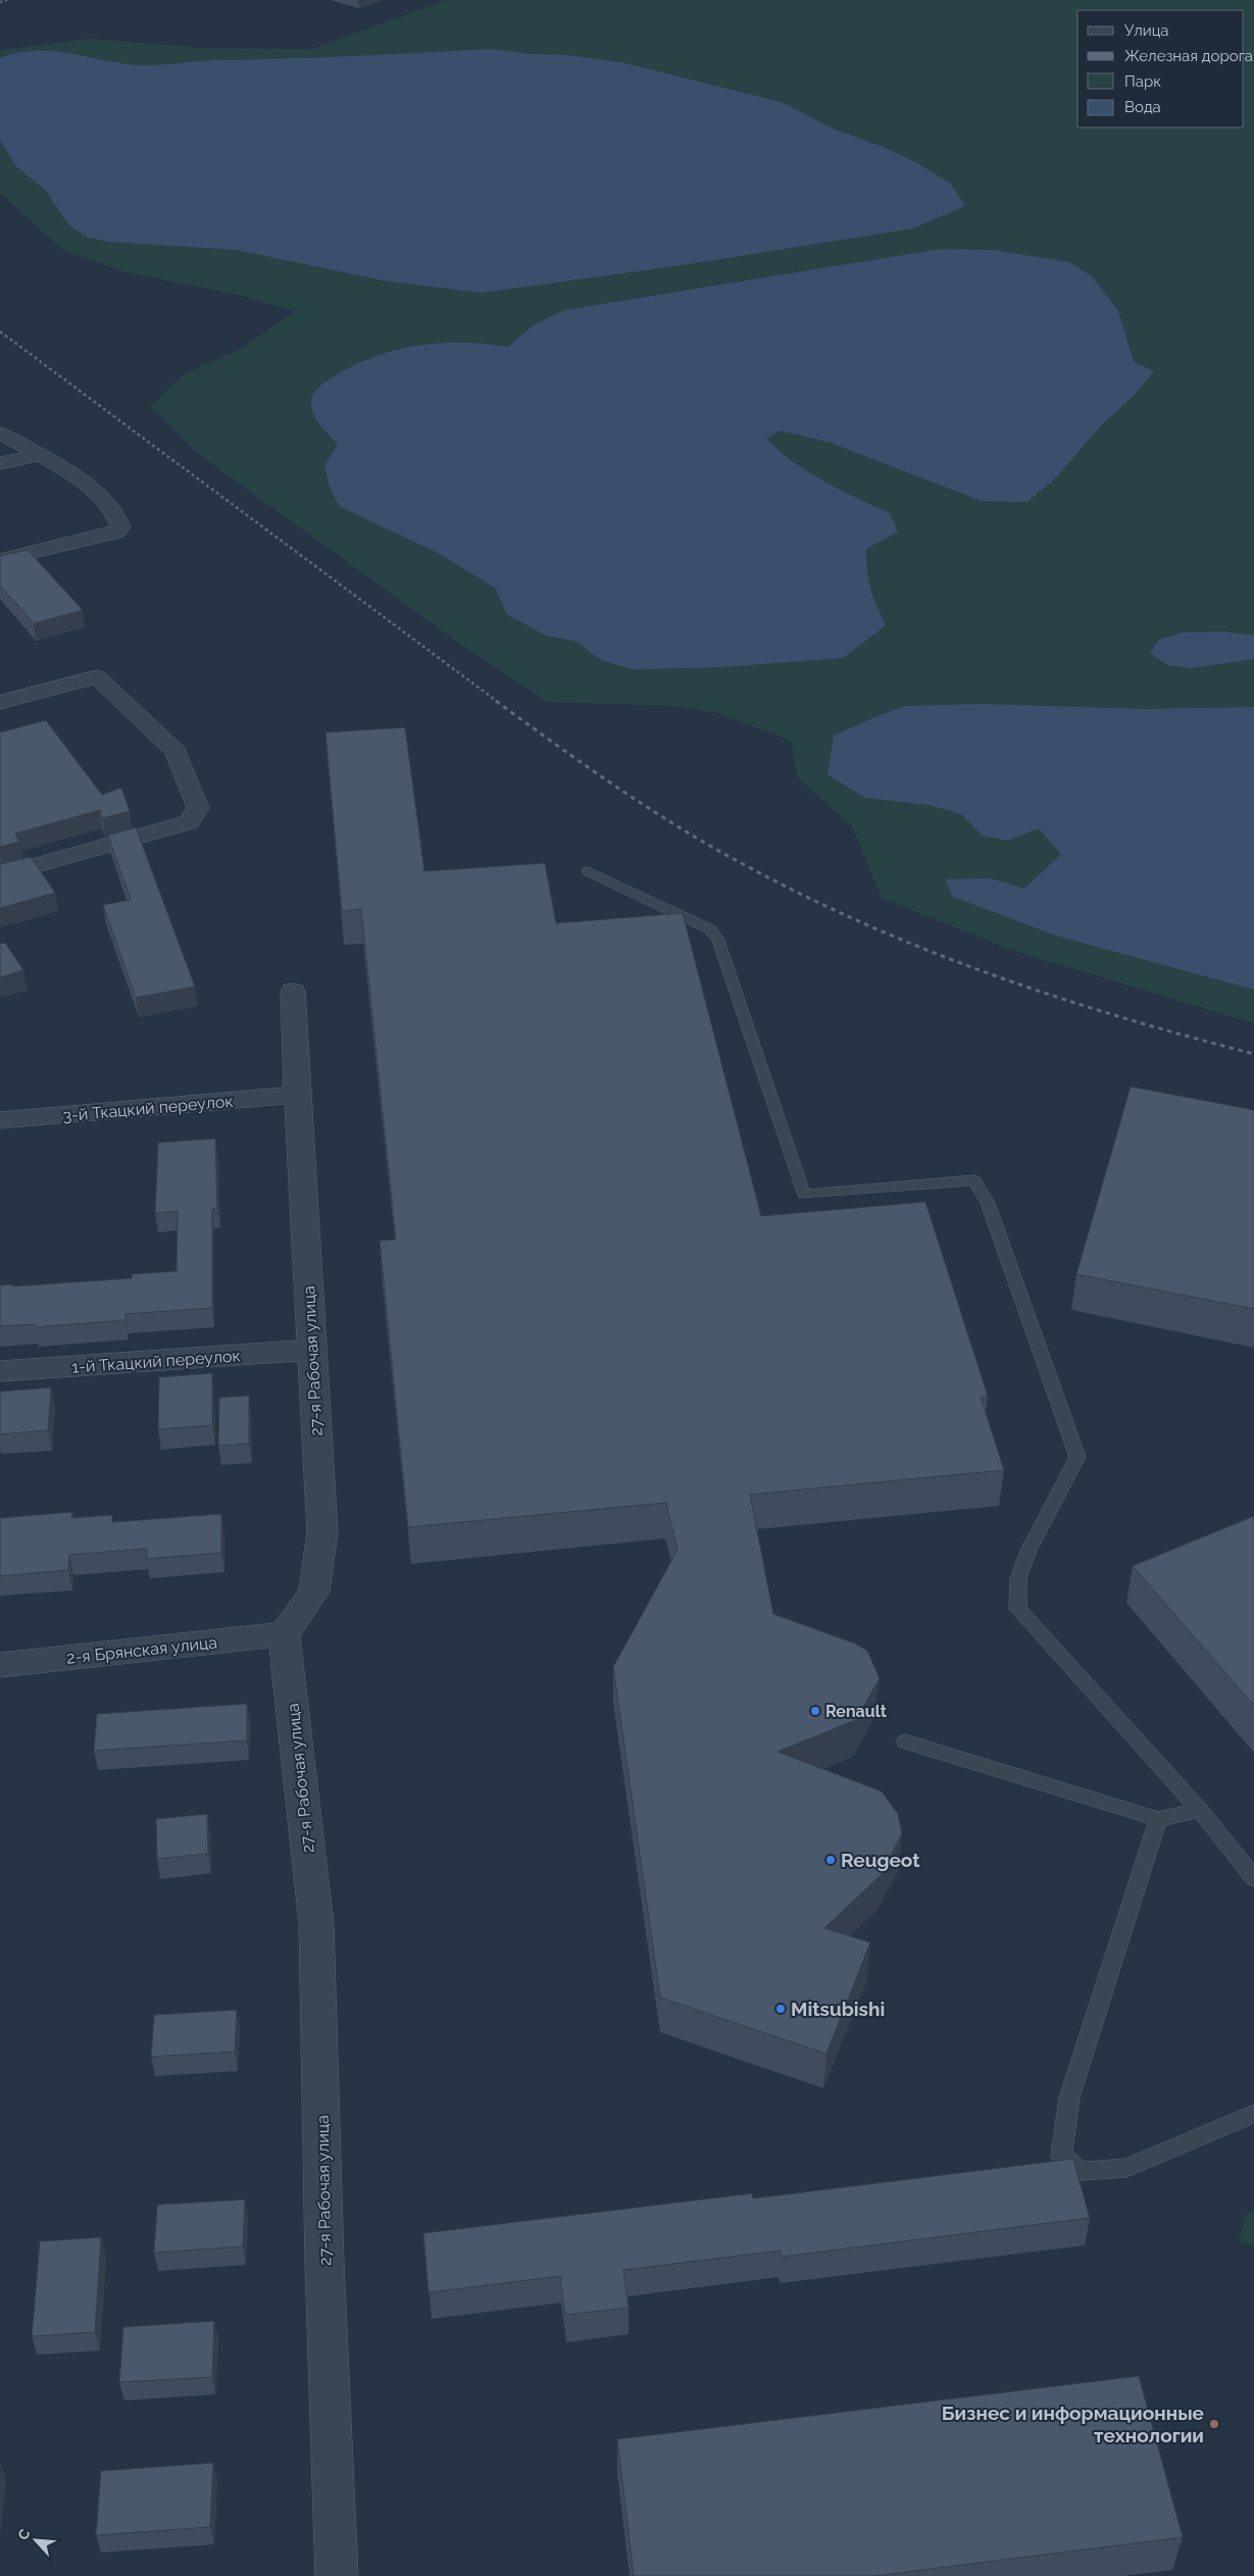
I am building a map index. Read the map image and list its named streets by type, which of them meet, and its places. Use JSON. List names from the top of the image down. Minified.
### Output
{"streets":{"street":["3-й Ткацкий переулок","1-й Ткацкий переулок","27-я Рабочая улица","2-я Брянская улица"]},"crossings":[["3-й Ткацкий переулок","27-я Рабочая улица"],["1-й Ткацкий переулок","27-я Рабочая улица"],["27-я Рабочая улица","2-я Брянская улица"]],"places":["Renault","Reugeot","Mitsubishi","Бизнес и информационные технологии"],"legend":["Улица","Железная дорога","Парк","Вода"],"north":"top left"}
